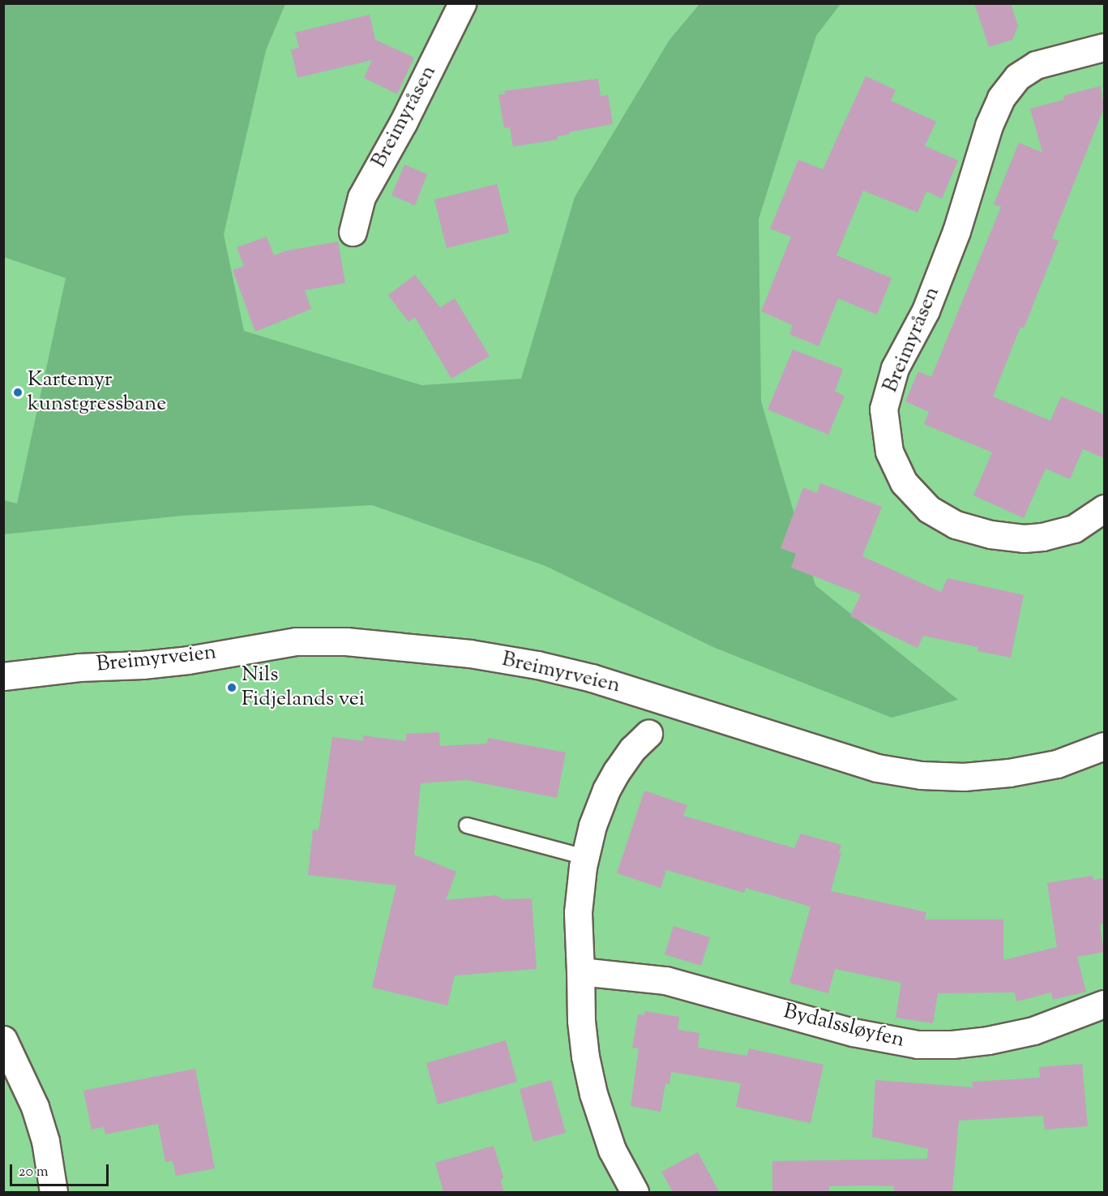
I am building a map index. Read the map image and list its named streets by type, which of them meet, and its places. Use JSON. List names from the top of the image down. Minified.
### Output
{"streets":{"street":["Breimyråsen","Breimyrveien","Bydalssløyfen"]},"places":["Kartemyr kunstgressbane","Nils Fidjelands vei"],"scale_bar":"20 m"}
